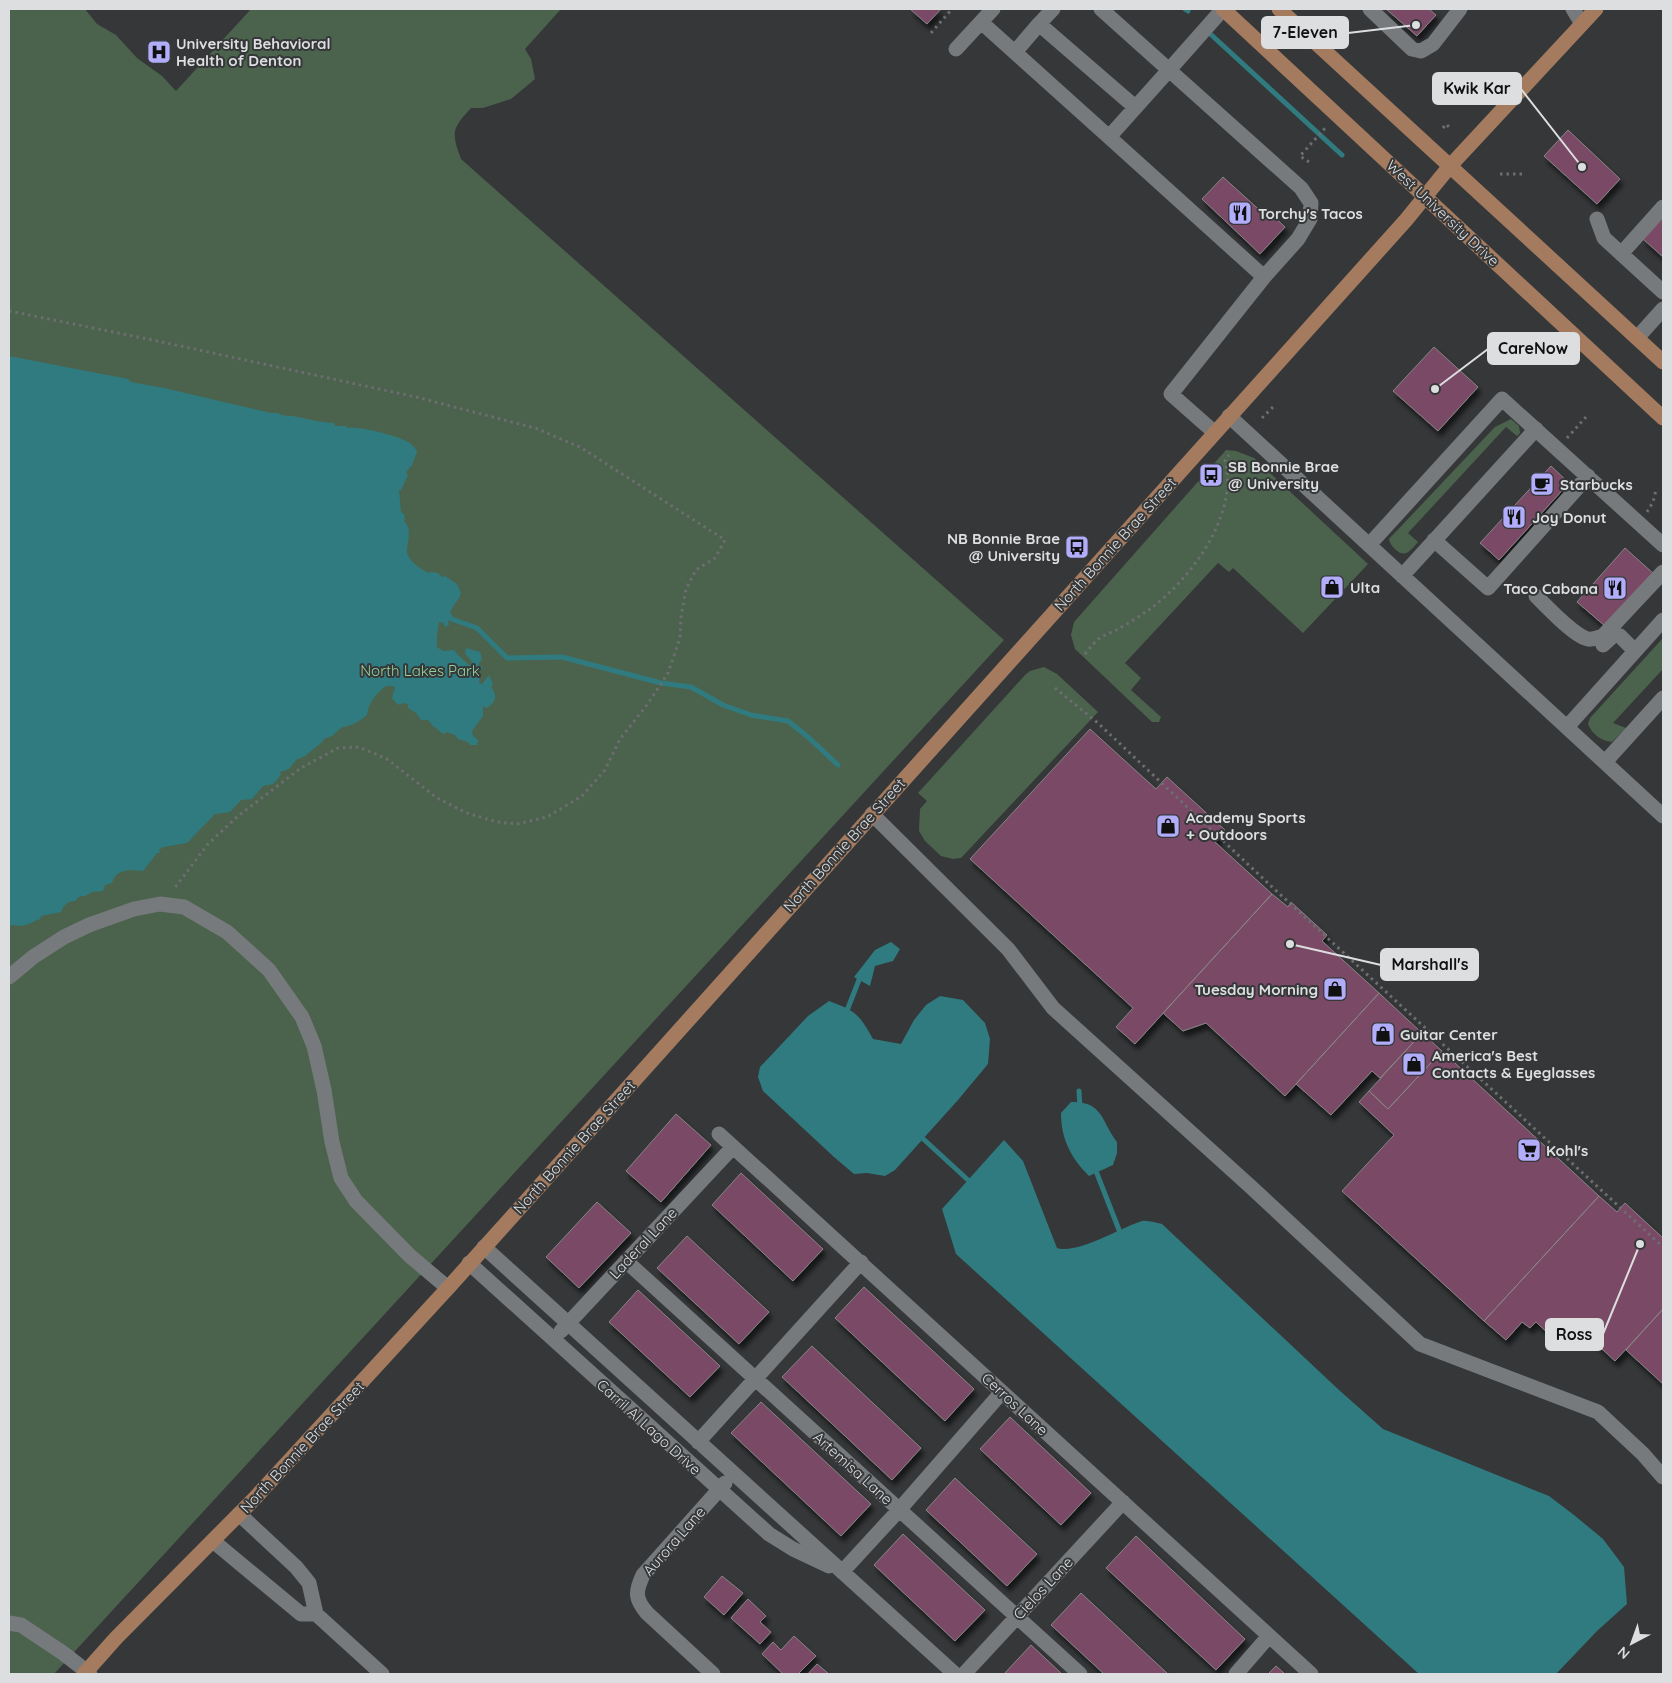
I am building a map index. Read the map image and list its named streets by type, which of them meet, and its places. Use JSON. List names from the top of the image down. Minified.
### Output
{"streets":{"main road":["West University Drive","North Bonnie Brae Street"],"street":["Laderal Lane","Cerros Lane","Carril Al Lago Drive","Artemisa Lane","Aurora Lane","Cielos Lane"]},"crossings":[["West University Drive","North Bonnie Brae Street"],["North Bonnie Brae Street","Carril Al Lago Drive"],["Laderal Lane","Cerros Lane"],["Laderal Lane","Carril Al Lago Drive"],["Laderal Lane","Artemisa Lane"],["Cerros Lane","Cielos Lane"],["Carril Al Lago Drive","Aurora Lane"],["Artemisa Lane","Cielos Lane"]],"parks":["North Lakes Park"],"places":{"other":["7-Eleven","Kwik Kar","CareNow","Marshall's","Ross"],"hospital":["University Behavioral Health of Denton"],"restaurant":["Torchy's Tacos","Joy Donut","Taco Cabana"],"bus stop":["SB Bonnie Brae @ University","NB Bonnie Brae @ University"],"cafe":["Starbucks"],"shop":["Ulta","Academy Sports + Outdoors","Tuesday Morning","Guitar Center","America's Best Contacts & Eyeglasses"],"supermarket":["Kohl's"]},"north":"bottom left"}
